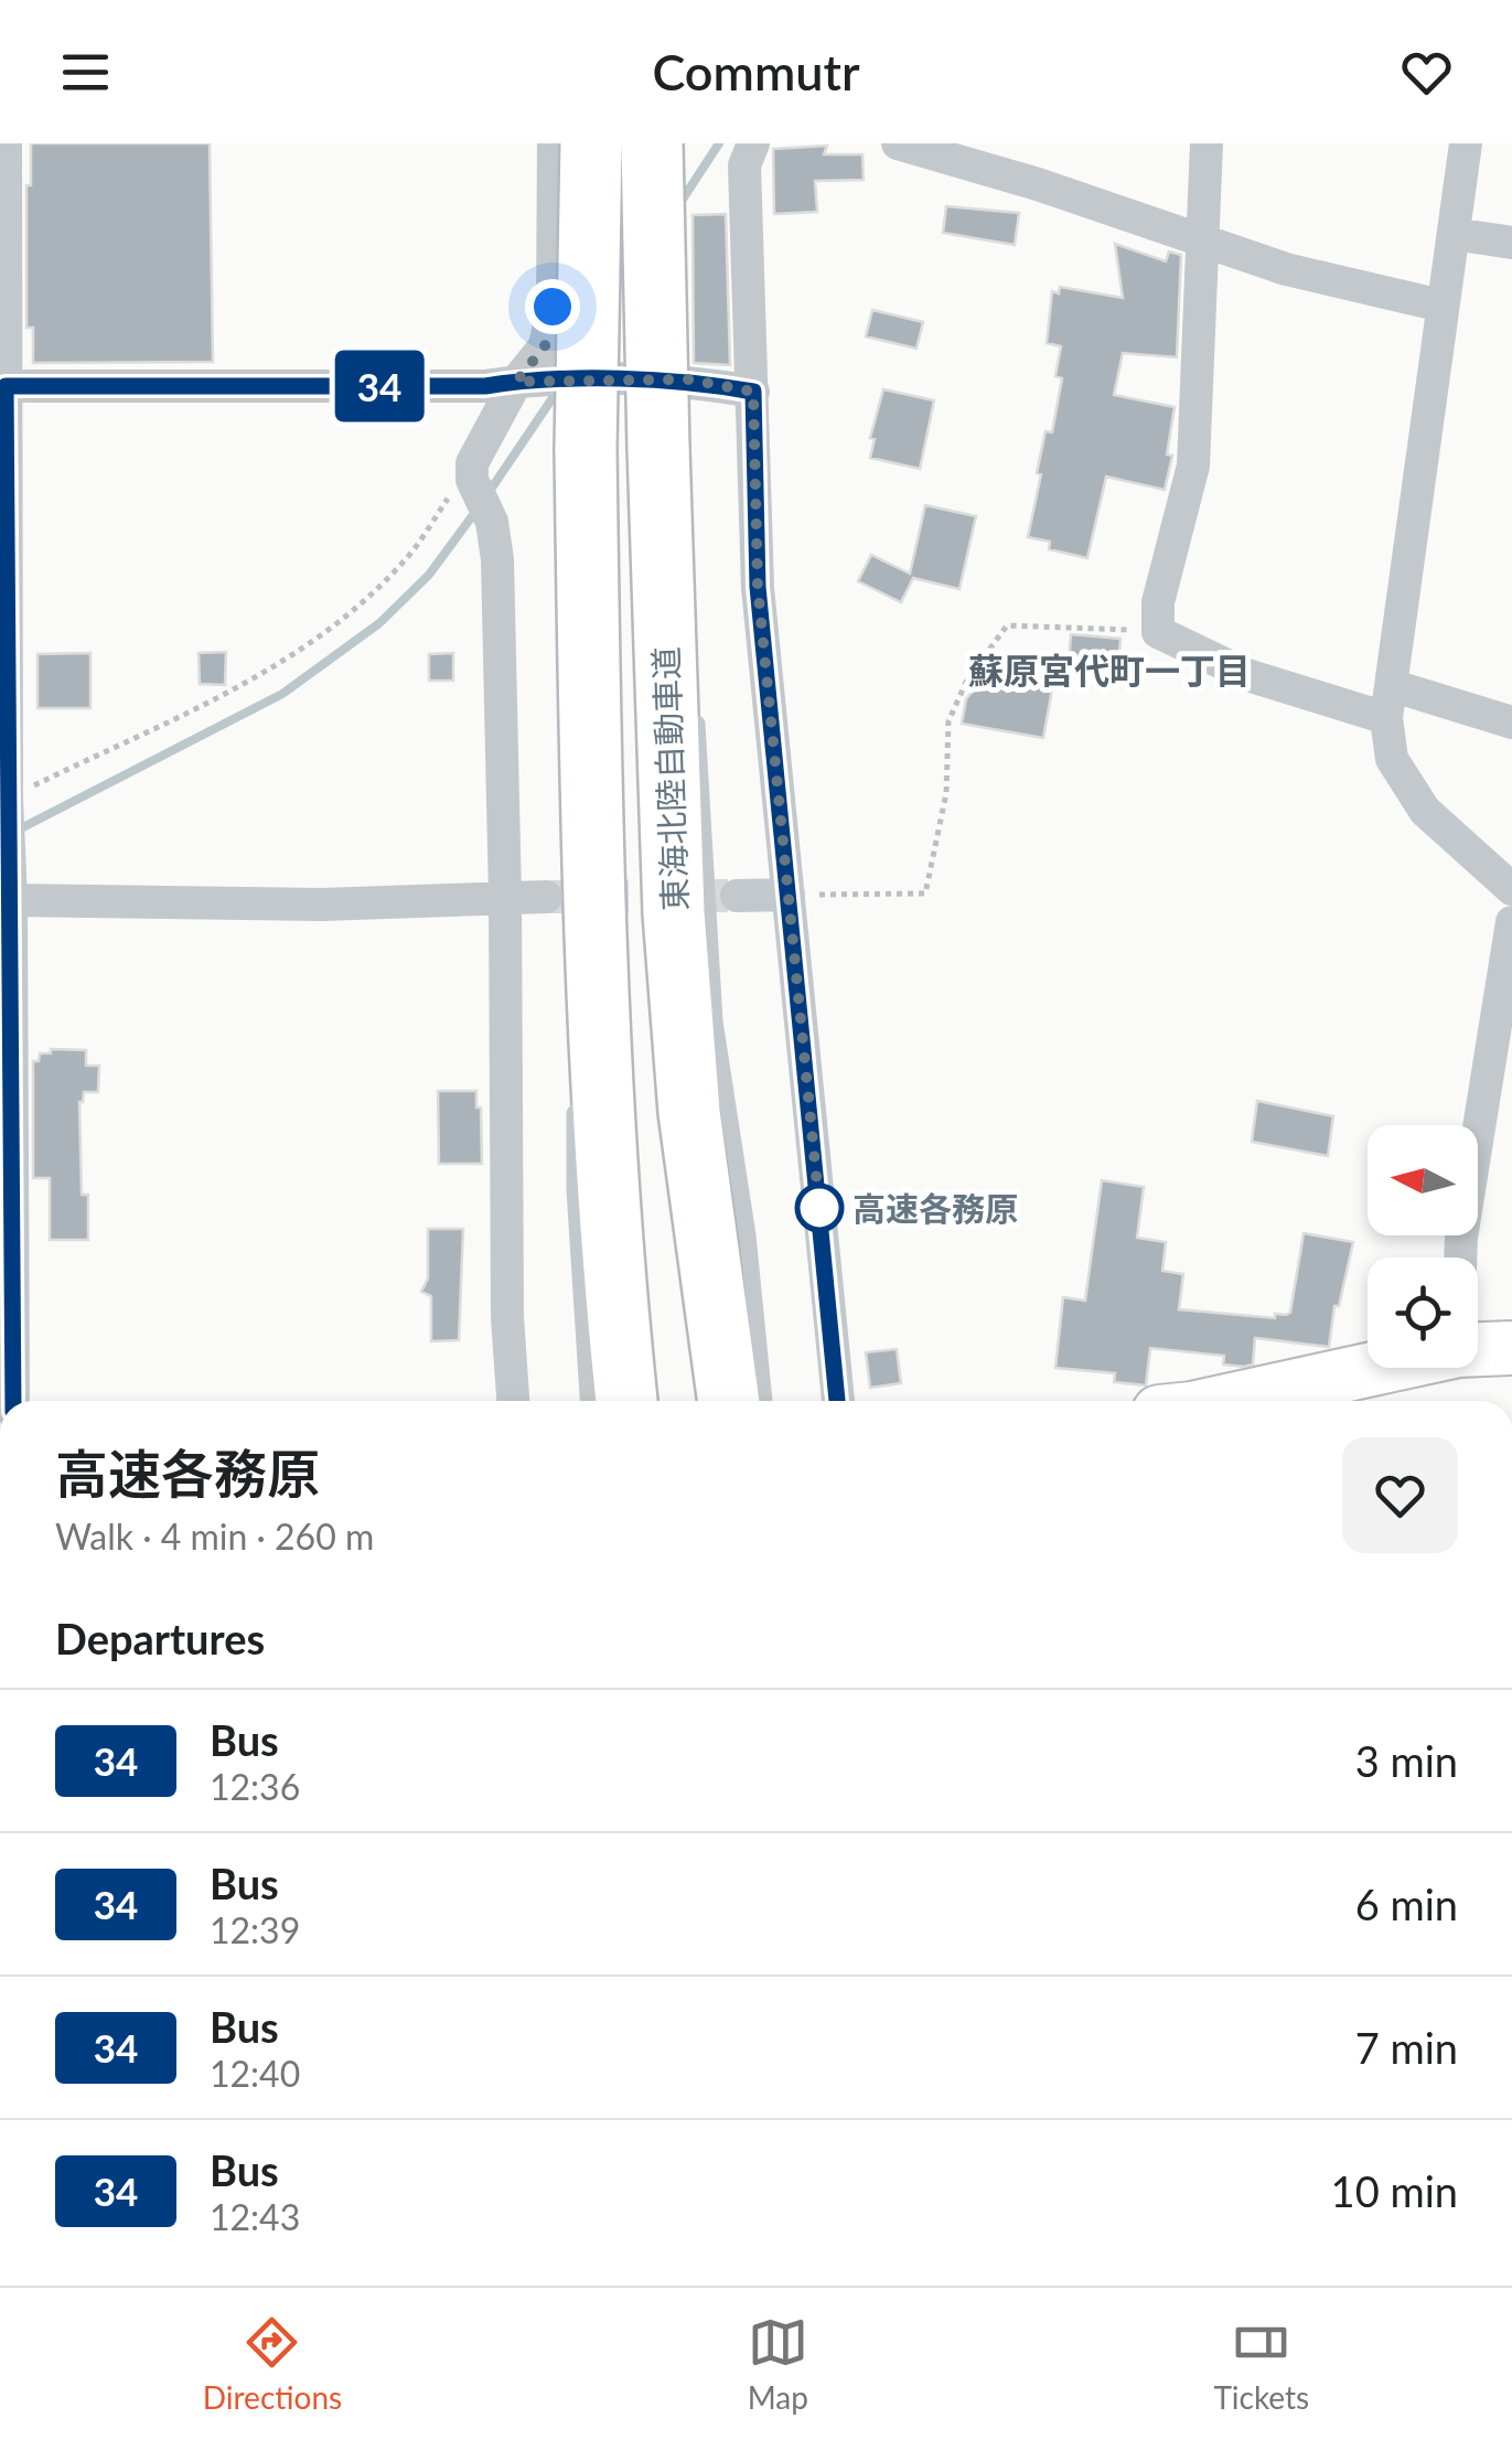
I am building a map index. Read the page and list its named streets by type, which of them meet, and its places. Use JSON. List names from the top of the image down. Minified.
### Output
{"streets":{"highway":["東海北陸自動車道"]},"districts":["蘇原宮代町一丁目"],"places":["高速各務原"],"lines":["bus line 34"],"north":"left","page":{"header":"Commutr","on_map":"34","heading":[["高速各務原","Walk · 4 min · 260 m"],"Departures"],"list":[{"mark":"34","name":"Bus","note":"12:36","value":"3 min"},{"mark":"34","name":"Bus","note":"12:39","value":"6 min"},{"mark":"34","name":"Bus","note":"12:40","value":"7 min"},{"mark":"34","name":"Bus","note":"12:43","value":"10 min"}],"tabs":["Directions","Map","Tickets"]}}
